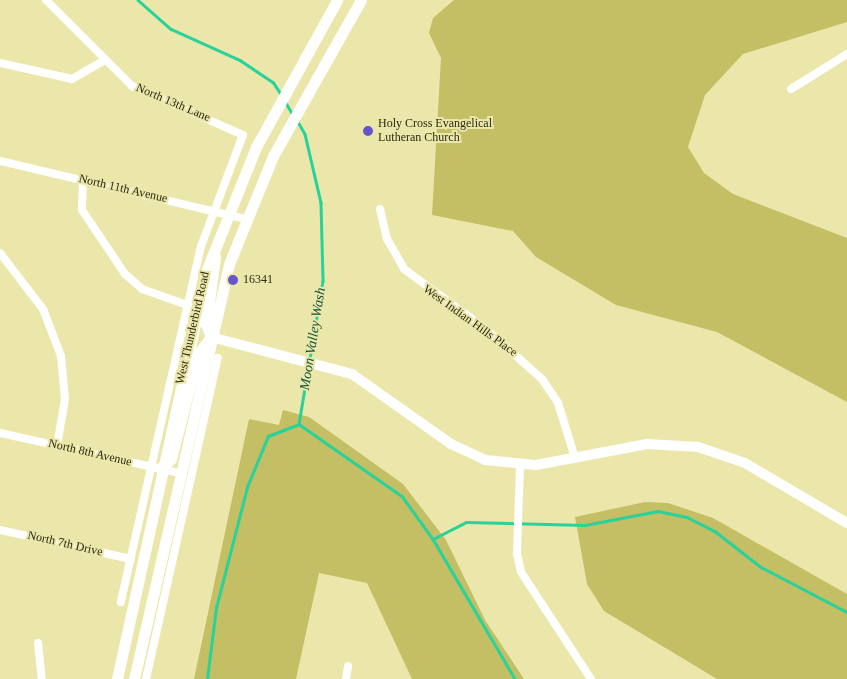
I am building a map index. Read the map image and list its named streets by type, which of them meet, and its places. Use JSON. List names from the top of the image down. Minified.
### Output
{"streets":{"main road":["West Thunderbird Road"],"street":["North 13th Lane","North 11th Avenue","West Indian Hills Place","North 8th Avenue","North 7th Drive"]},"crossings":[["North 13th Lane","West Thunderbird Road"],["North 11th Avenue","West Thunderbird Road"],["West Thunderbird Road","North 8th Avenue"],["West Thunderbird Road","North 7th Drive"]],"water":["Moon Valley Wash"],"places":["Holy Cross Evangelical Lutheran Church","16341"]}
